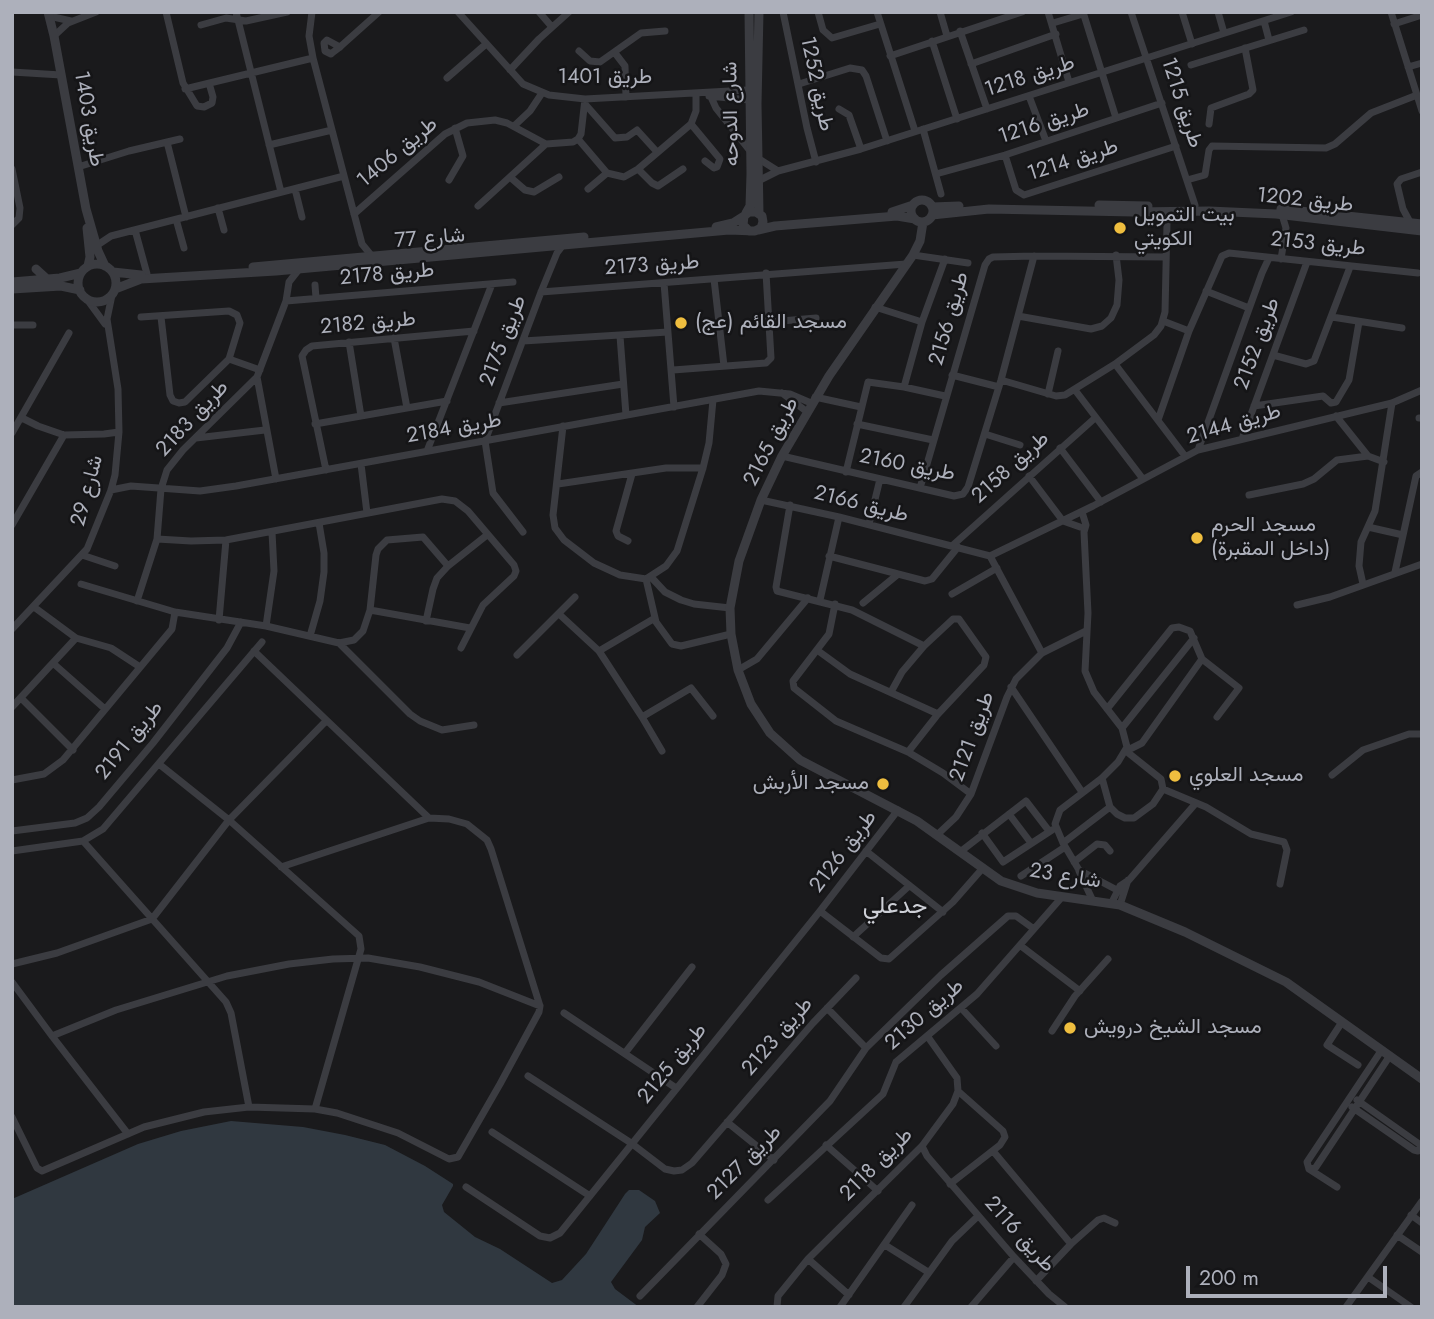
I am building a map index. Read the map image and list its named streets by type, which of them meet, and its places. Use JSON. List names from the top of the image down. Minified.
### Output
{"streets":{"street":["طريق 1218","طريق 1401","طريق 1252","طريق 1215","شارع الدوحه","طريق 1403","طريق 1216","طريق 1406","طريق 1214","طريق 1202","شارع 77","طريق 2153","طريق 2173","طريق 2178","طريق 2156","طريق 2182","طريق 2175","طريق 2152","طريق 2183","طريق 2144","طريق 2184","طريق 2165","طريق 2160","طريق 2158","شارع 29","طريق 2166","طريق 2121","طريق 2191","طريق 2126","شارع 23","طريق 2130","طريق 2123","طريق 2125","طريق 2127","طريق 2118","طريق 2116"]},"crossings":[["طريق 1218","طريق 1252"],["طريق 1218","طريق 1215"],["طريق 1218","شارع الدوحه"],["طريق 1401","شارع الدوحه"],["طريق 1215","طريق 1216"],["طريق 1215","طريق 1214"],["طريق 1215","طريق 1202"],["شارع الدوحه","شارع 77"],["طريق 1403","شارع 77"],["طريق 1403","شارع 29"],["طريق 1216","طريق 1214"],["شارع 77","طريق 2175"],["شارع 77","طريق 2183"],["شارع 77","طريق 2165"],["شارع 77","شارع 29"],["طريق 2153","طريق 2152"],["طريق 2173","طريق 2175"],["طريق 2173","طريق 2165"],["طريق 2178","طريق 2183"],["طريق 2156","طريق 2160"],["طريق 2182","طريق 2184"],["طريق 2175","طريق 2184"],["طريق 2152","طريق 2144"],["طريق 2183","طريق 2184"],["طريق 2144","طريق 2166"],["طريق 2184","طريق 2165"],["طريق 2184","شارع 29"],["طريق 2165","طريق 2160"],["طريق 2165","طريق 2166"],["طريق 2165","شارع 23"],["طريق 2158","طريق 2166"],["طريق 2121","شارع 23"],["طريق 2126","شارع 23"],["طريق 2126","طريق 2125"],["شارع 23","طريق 2130"],["طريق 2130","طريق 2127"],["طريق 2123","طريق 2125"],["طريق 2118","طريق 2116"]],"districts":["جدعلي"],"places":["بيت التمويل الكويتي","مسجد القائم (عج)","مسجد الحرم (داخل المقبرة)","مسجد العلوي","مسجد الأربش","مسجد الشيخ درويش"],"scale_bar":"200 m"}
